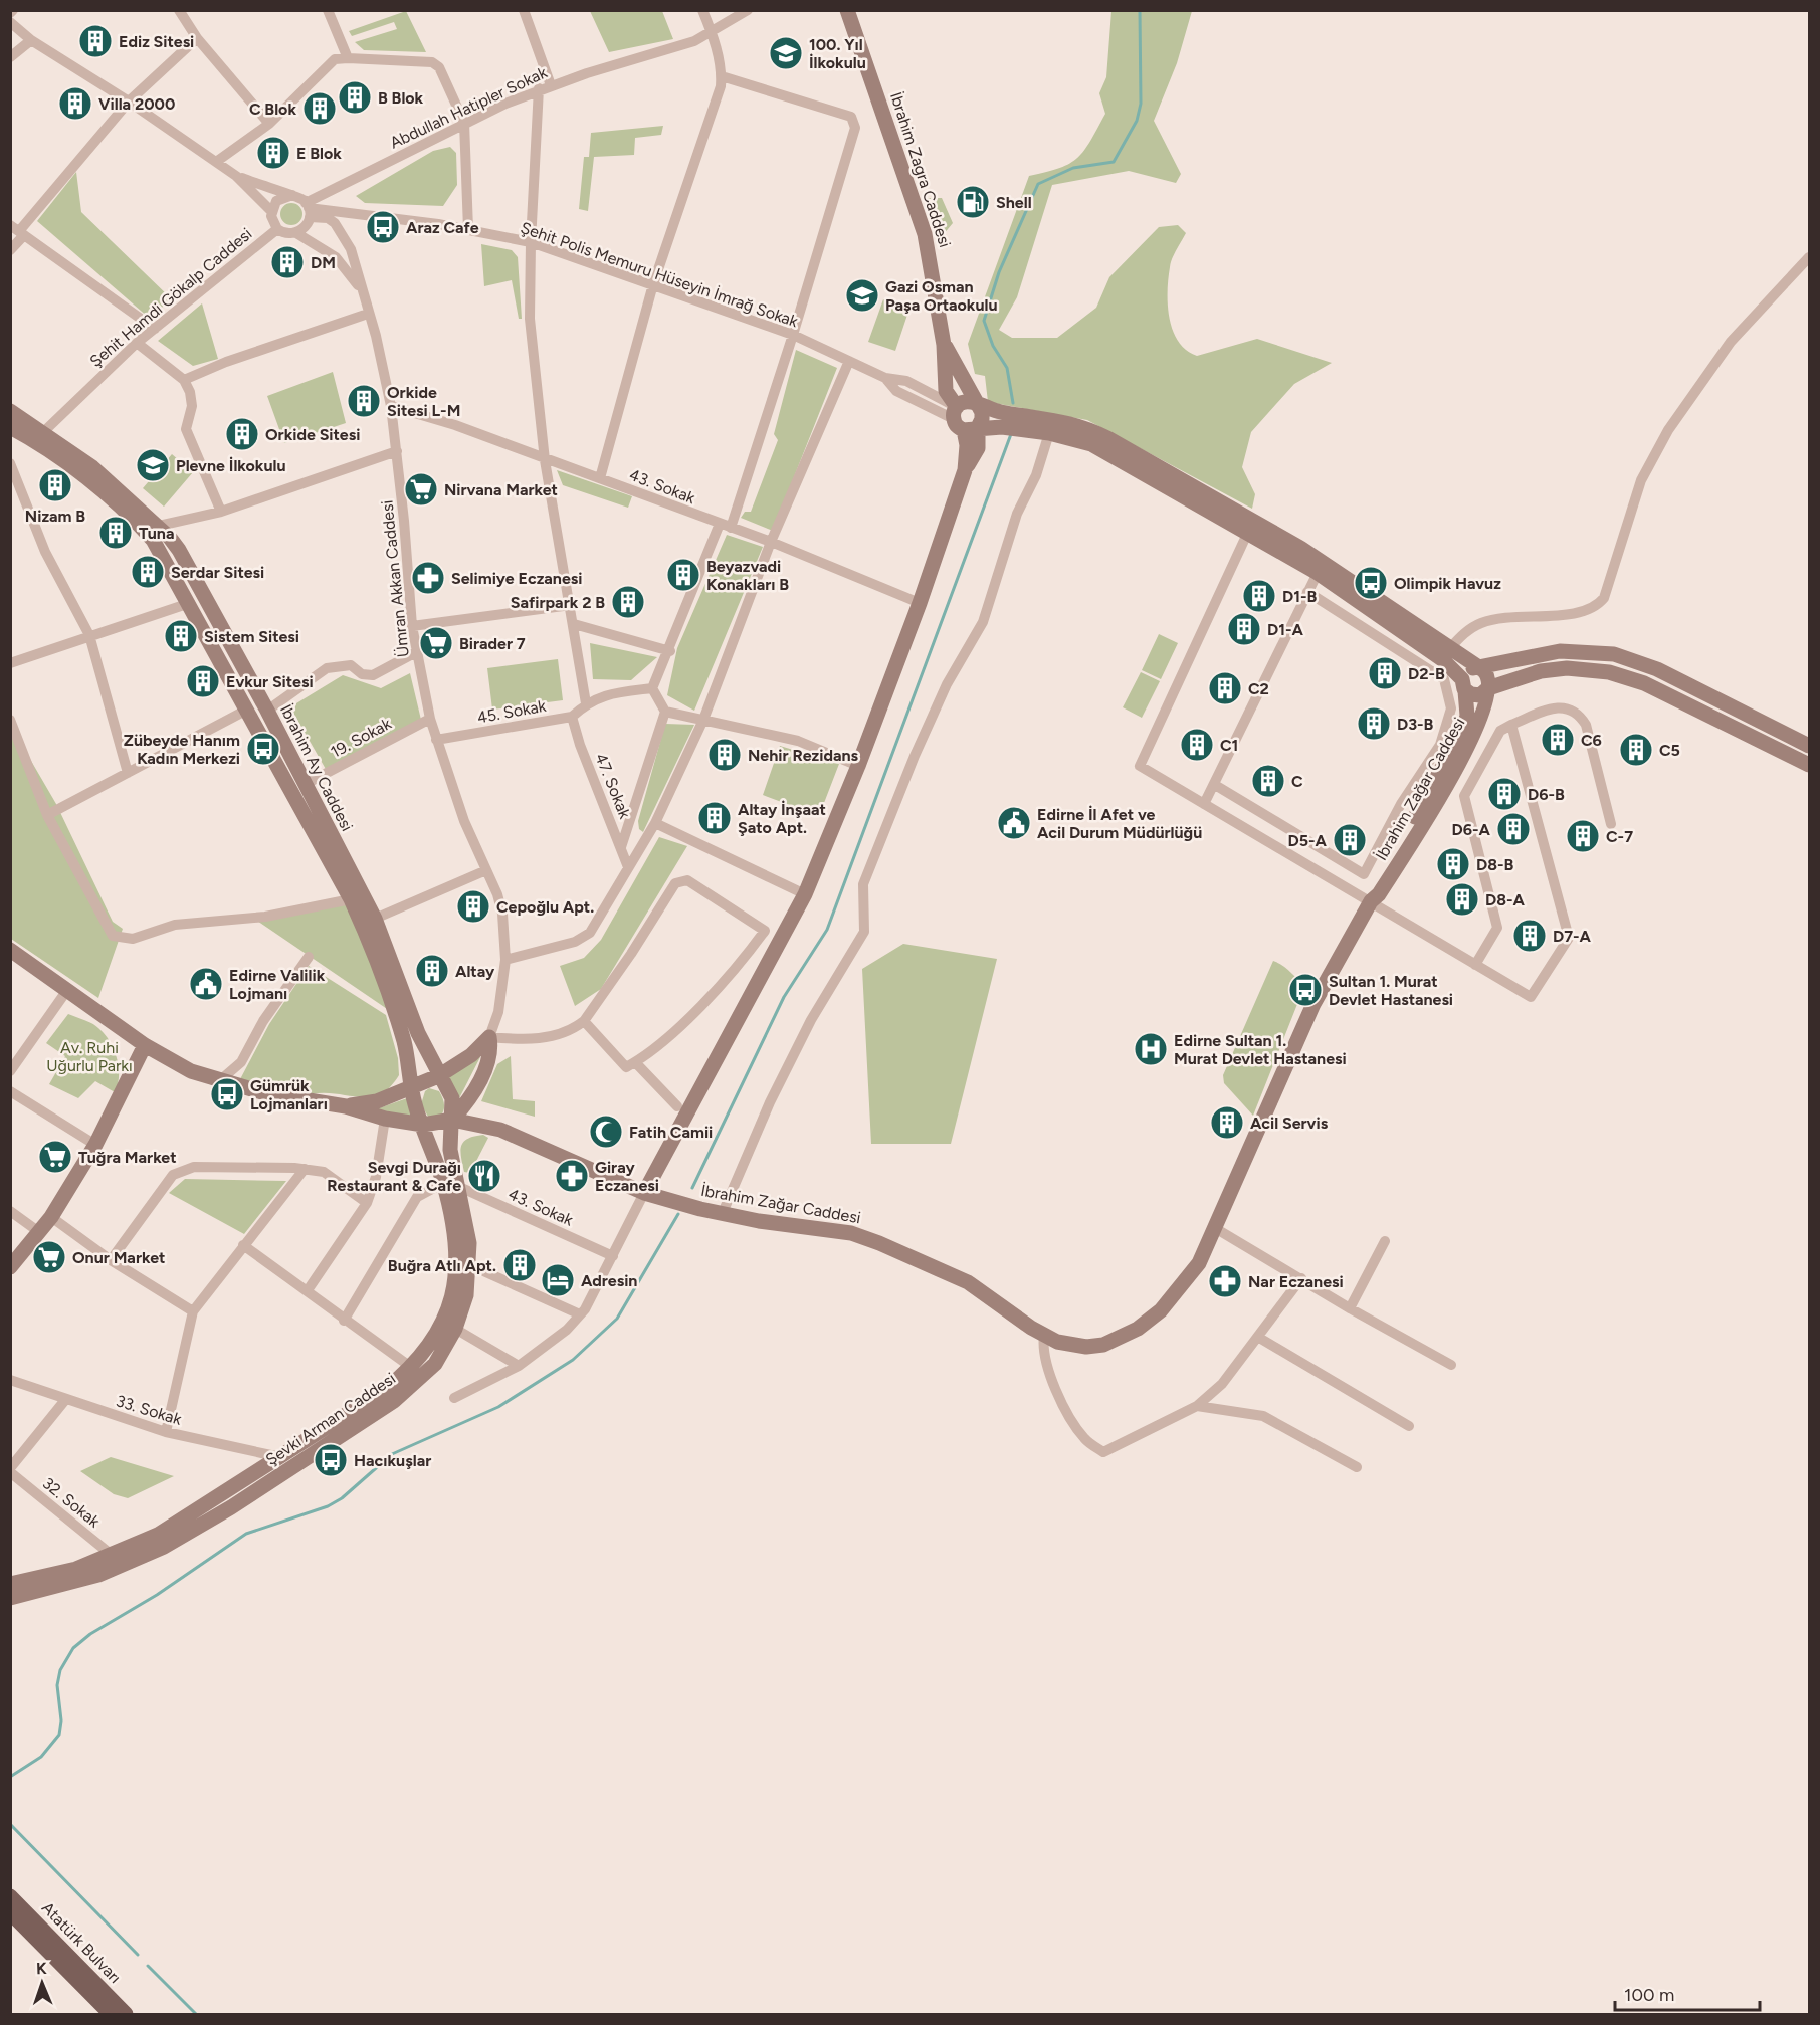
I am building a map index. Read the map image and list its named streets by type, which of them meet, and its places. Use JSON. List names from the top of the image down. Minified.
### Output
{"streets":{"main road":["İbrahim Zagra Caddesi","İbrahim Ay Caddesi","İbrahim Zağar Caddesi","Şevki Arman Caddesi","Atatürk Bulvarı"],"street":["Abdullah Hatipler Sokak","Şehit Polis Memuru Hüseyin İmrağ Sokak","Şehit Hamdi Gökalp Caddesi","43. Sokak","Ümran Akkan Caddesi","45. Sokak","19. Sokak","47. Sokak","33. Sokak","32. Sokak"]},"crossings":[["Abdullah Hatipler Sokak","Şehit Polis Memuru Hüseyin İmrağ Sokak"],["Abdullah Hatipler Sokak","Şehit Hamdi Gökalp Caddesi"],["Abdullah Hatipler Sokak","Ümran Akkan Caddesi"],["İbrahim Zagra Caddesi","Şehit Polis Memuru Hüseyin İmrağ Sokak"],["Şehit Polis Memuru Hüseyin İmrağ Sokak","Şehit Hamdi Gökalp Caddesi"],["Şehit Polis Memuru Hüseyin İmrağ Sokak","Ümran Akkan Caddesi"],["Şehit Hamdi Gökalp Caddesi","Ümran Akkan Caddesi"],["Şehit Hamdi Gökalp Caddesi","İbrahim Ay Caddesi"],["43. Sokak","Ümran Akkan Caddesi"],["43. Sokak","Şevki Arman Caddesi"],["Ümran Akkan Caddesi","45. Sokak"],["Ümran Akkan Caddesi","19. Sokak"],["45. Sokak","47. Sokak"],["19. Sokak","İbrahim Ay Caddesi"],["İbrahim Ay Caddesi","İbrahim Zağar Caddesi"],["İbrahim Ay Caddesi","Şevki Arman Caddesi"],["İbrahim Zağar Caddesi","Şevki Arman Caddesi"],["33. Sokak","32. Sokak"]],"parks":["Av. Ruhi Uğurlu Parkı"],"places":{"building":["Ediz Sitesi","B Blok","Villa 2000","C Blok","E Blok","DM","Orkide Sitesi L-M","Orkide Sitesi","Nizam B","Tuna","Serdar Sitesi","Beyazvadi Konakları B","D1-B","Safirpark 2 B","D1-A","Sistem Sitesi","D2-B","Evkur Sitesi","C2","D3-B","C6","C1","C5","Nehir Rezidans","C","D6-B","Altay İnşaat Şato Apt.","D6-A","C-7","D5-A","D8-B","D8-A","Cepoğlu Apt.","D7-A","Altay","Acil Servis","Buğra Atlı Apt."],"school or university":["100. Yıl İlkokulu","Gazi Osman Paşa Ortaokulu","Plevne İlkokulu"],"fuel station":["Shell"],"bus stop":["Araz Cafe","Olimpik Havuz","Zübeyde Hanım Kadın Merkezi","Sultan 1. Murat Devlet Hastanesi","Gümrük Lojmanları","Hacıkuşlar"],"supermarket":["Nirvana Market","Birader 7","Tuğra Market","Onur Market"],"pharmacy":["Selimiye Eczanesi","Giray Eczanesi","Nar Eczanesi"],"public building":["Edirne İl Afet ve Acil Durum Müdürlüğü","Edirne Valilik Lojmanı"],"hospital":["Edirne Sultan 1. Murat Devlet Hastanesi"],"mosque":["Fatih Camii"],"restaurant":["Sevgi Durağı Restaurant & Cafe"],"hotel":["Adresin"]},"scale_bar":"100 m","north":"top"}
